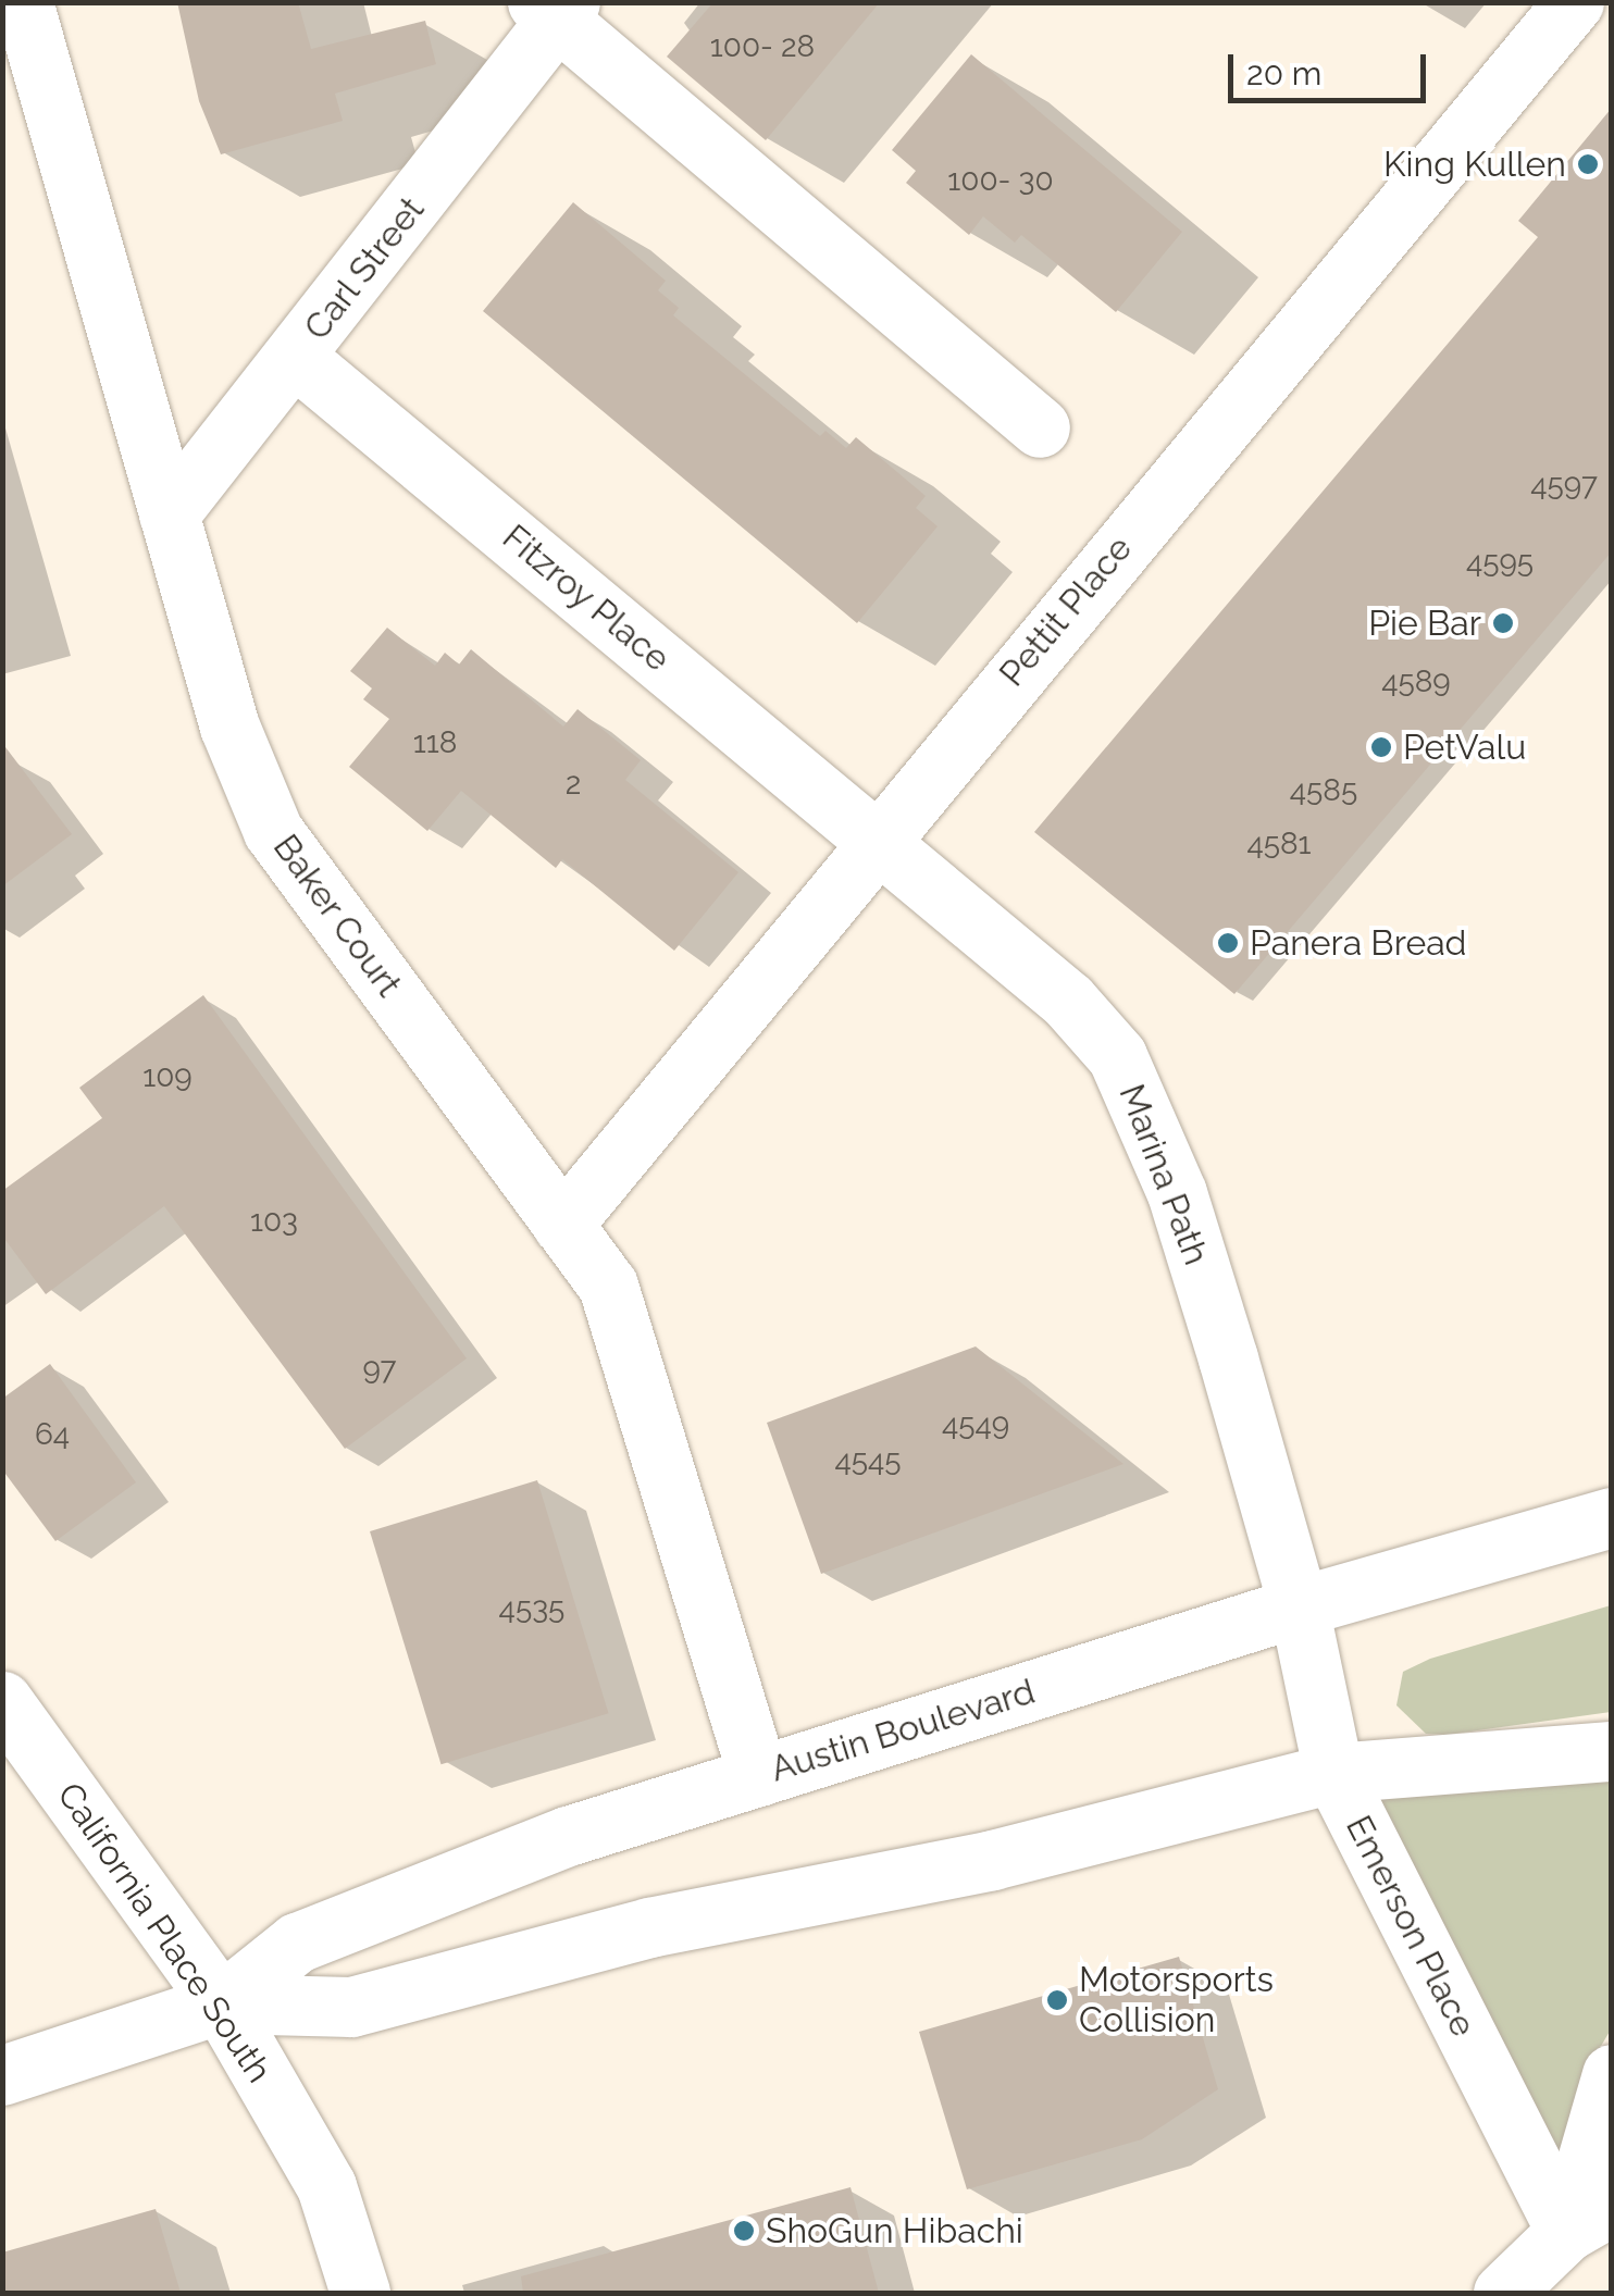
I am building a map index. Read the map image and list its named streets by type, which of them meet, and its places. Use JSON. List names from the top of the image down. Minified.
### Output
{"streets":{"street":["Carl Street","Fitzroy Place","Pettit Place","Baker Court","Marina Path","Austin Boulevard","Emerson Place","California Place South"]},"crossings":[["Carl Street","Fitzroy Place"],["Carl Street","Baker Court"],["Fitzroy Place","Pettit Place"],["Fitzroy Place","Marina Path"],["Pettit Place","Baker Court"],["Pettit Place","Marina Path"],["Baker Court","Austin Boulevard"],["Marina Path","Austin Boulevard"],["Marina Path","Emerson Place"],["Austin Boulevard","Emerson Place"],["Austin Boulevard","California Place South"]],"places":["King Kullen","Pie Bar","PetValu","Panera Bread","Motorsports Collision","ShoGun Hibachi"],"house_numbers":["100- 28","100- 30","4597","4595","4589","118","2","4585","4581","109","103","97","4549","64","4545","4535"],"scale_bar":"20 m"}
